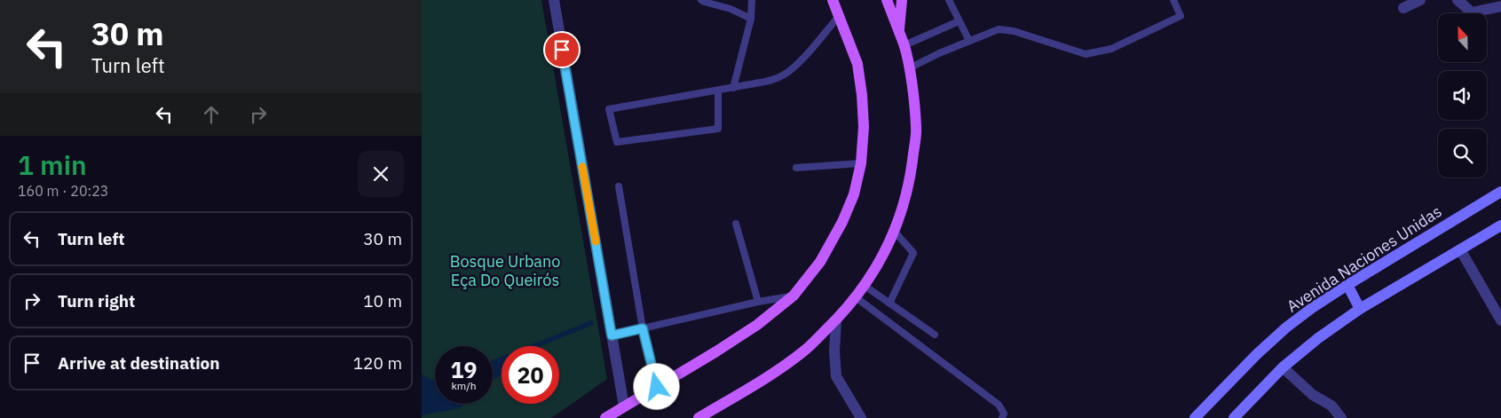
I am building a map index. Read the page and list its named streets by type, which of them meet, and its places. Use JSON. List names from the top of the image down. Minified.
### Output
{"streets":{"street":["Avenida Naciones Unidas"]},"parks":["Bosque Urbano Eça Do Queirós"],"north":"top","page":{"turn":["30 m","Turn left"],"heading":["1 min","160 m · 20:23"],"list":[{"name":"Turn left","value":"30 m"},{"name":"Turn right","value":"10 m"},{"name":"Arrive at destination","value":"120 m"}],"speed":"19 km/h","limit":"20"}}
